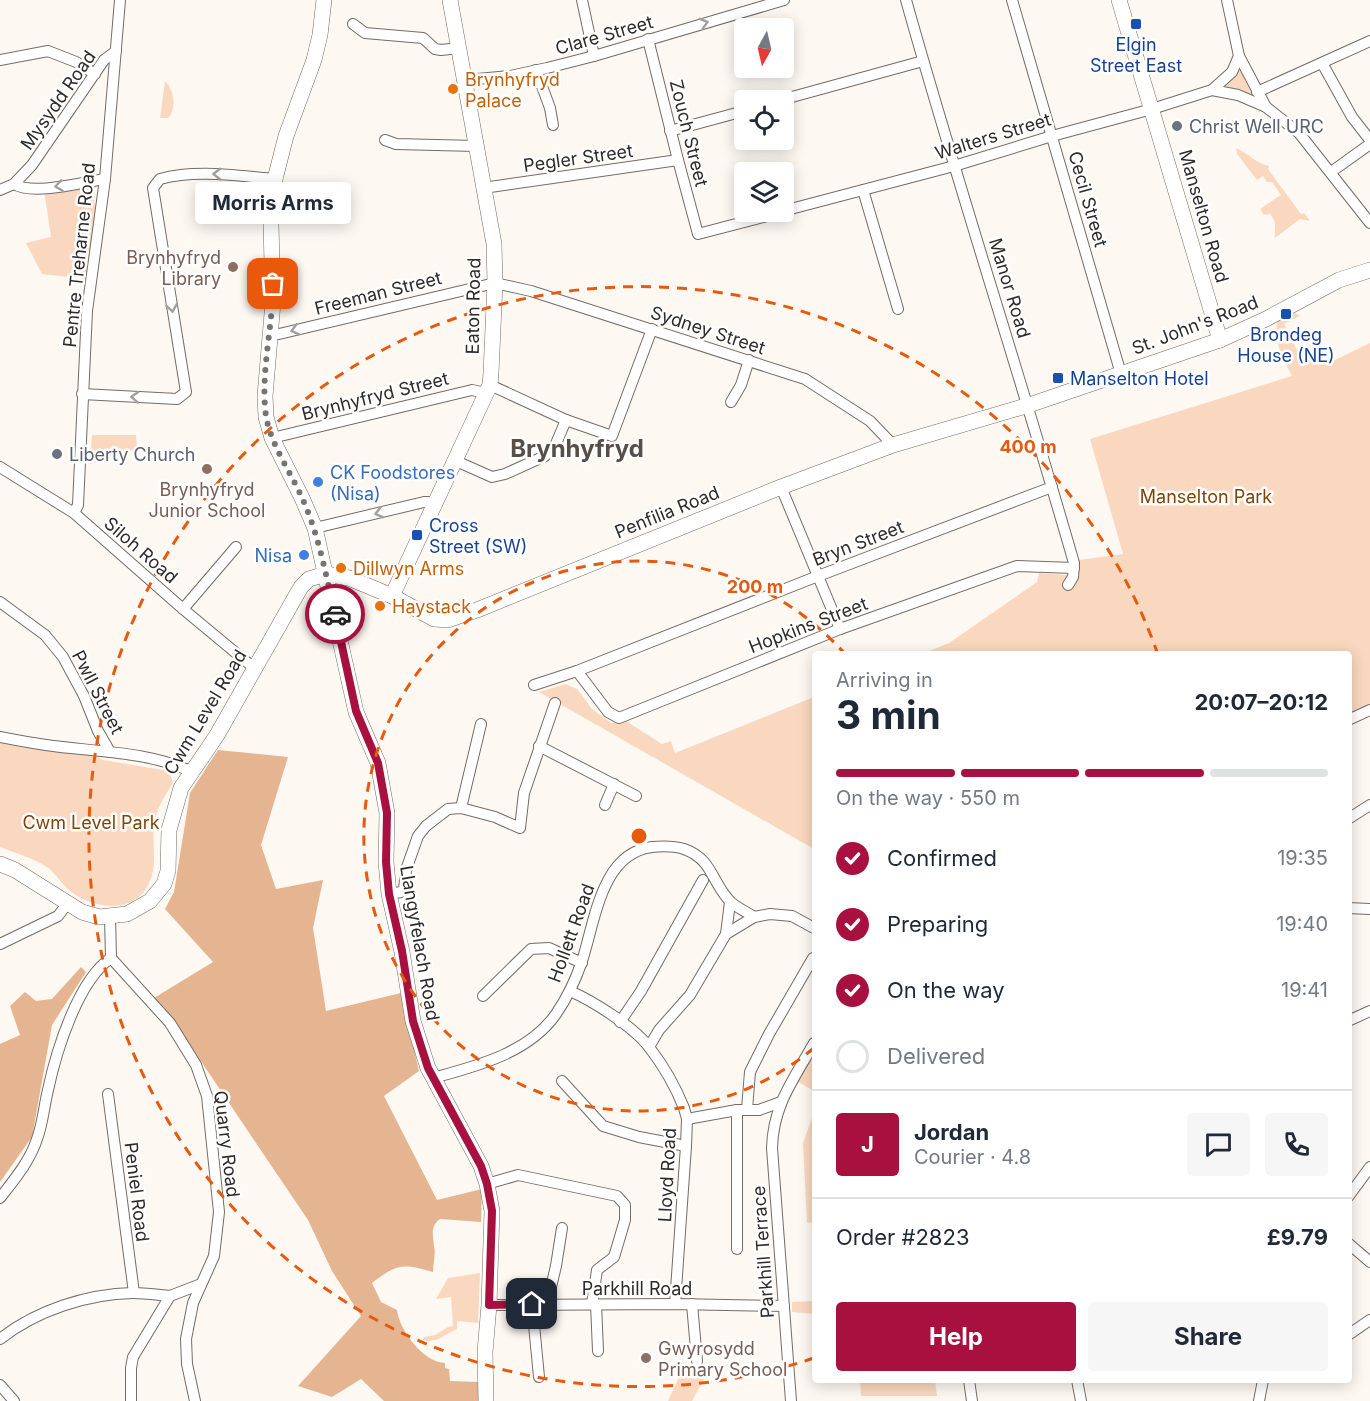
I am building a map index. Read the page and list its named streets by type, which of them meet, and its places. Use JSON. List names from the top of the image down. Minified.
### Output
{"streets":{"street":["Clare Street","Mysydd Road","Zouch Street","Walters Street","Pegler Street","Cecil Street","Manselton Road","Pentre Treharne Road","Manor Road","Freeman Street","Eaton Road","St. John's Road","Sydney Street","Brynhyfryd Street","Penfilia Road","Bryn Street","Siloh Road","Hopkins Street","Pwll Street","Cwm Level Road","Hollett Road","Llangyfelach Road","Quarry Road","Lloyd Road","Peniel Road","Parkhill Terrace","Parkhill Road"]},"crossings":[["Clare Street","Zouch Street"],["Clare Street","Eaton Road"],["Mysydd Road","Pentre Treharne Road"],["Zouch Street","Walters Street"],["Zouch Street","Pegler Street"],["Walters Street","Cecil Street"],["Walters Street","Manselton Road"],["Walters Street","Manor Road"],["Pegler Street","Eaton Road"],["Cecil Street","St. John's Road"],["Manselton Road","St. John's Road"],["Pentre Treharne Road","Siloh Road"],["Manor Road","St. John's Road"],["Manor Road","Penfilia Road"],["Manor Road","Bryn Street"],["Manor Road","Hopkins Street"],["Freeman Street","Eaton Road"],["Freeman Street","Sydney Street"],["Freeman Street","Llangyfelach Road"],["Eaton Road","Sydney Street"],["Eaton Road","Brynhyfryd Street"],["Eaton Road","Penfilia Road"],["St. John's Road","Penfilia Road"],["Sydney Street","Penfilia Road"],["Brynhyfryd Street","Llangyfelach Road"],["Penfilia Road","Cwm Level Road"],["Penfilia Road","Llangyfelach Road"],["Bryn Street","Hopkins Street"],["Siloh Road","Cwm Level Road"],["Cwm Level Road","Llangyfelach Road"],["Hollett Road","Llangyfelach Road"],["Hollett Road","Lloyd Road"],["Llangyfelach Road","Parkhill Road"],["Lloyd Road","Parkhill Road"],["Parkhill Terrace","Parkhill Road"]],"one_way":["Clare Street","Freeman Street"],"districts":["Brynhyfryd"],"parks":["Manselton Park","Cwm Level Park"],"places":{"transit":["Elgin Street East","Brondeg House (NE)","Manselton Hotel","Cross Street (SW)"],"other":["Brynhyfryd Palace","Christ Well URC","Brynhyfryd Library","Morris Arms","Liberty Church","Brynhyfryd Junior School","CK Foodstores (Nisa)","Nisa","Dillwyn Arms","Haystack","Gwyrosydd Primary School"]},"north":"bottom","page":{"bubble":"Morris Arms","heading":["3 min","Arriving in","20:07–20:12"],"panel":["Jordan","Courier · 4.8","Order #2823","£9.79"],"bar":"On the way · 550 m","list":[["Confirmed","19:35"],["Preparing","19:40"],["On the way","19:41"],"Delivered"],"round":"J","buttons":["Help","Share"]},"rings":["400 m","200 m"]}
